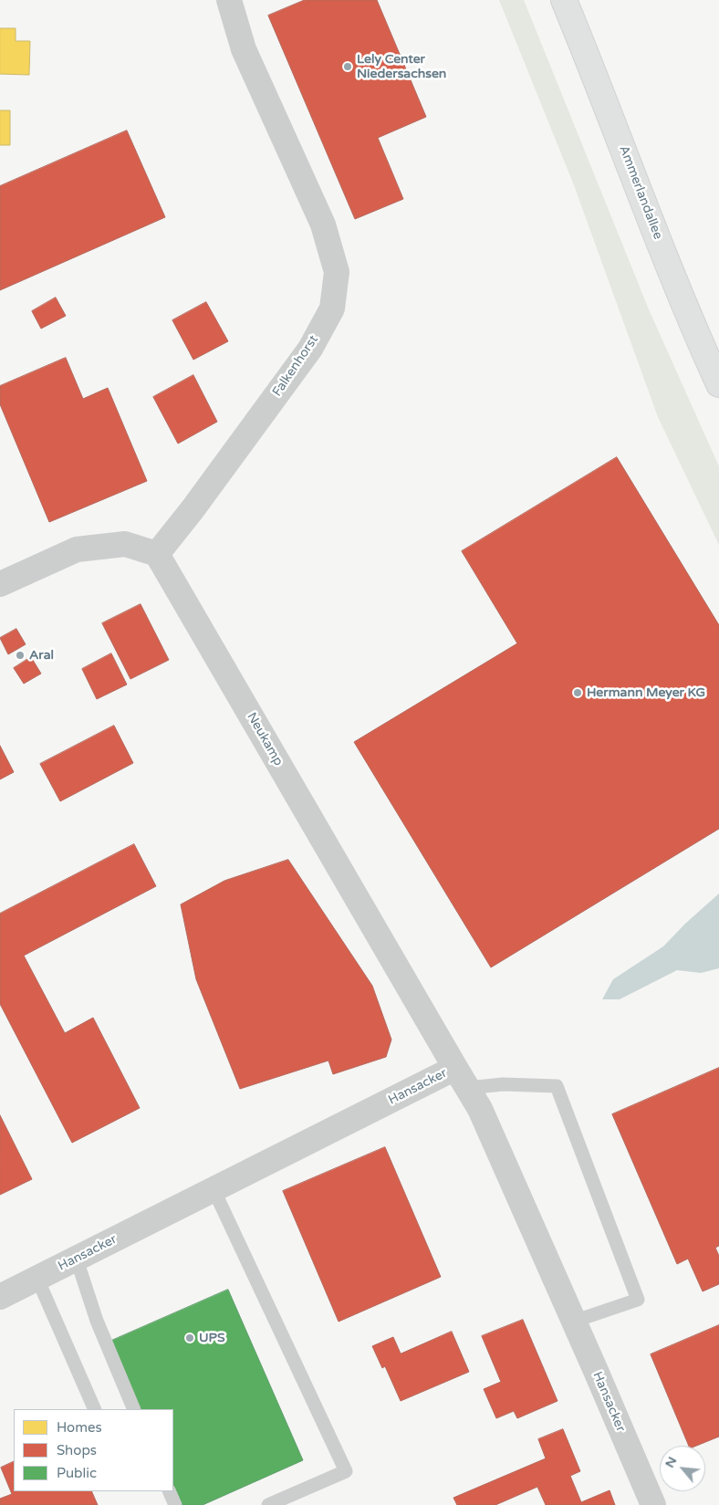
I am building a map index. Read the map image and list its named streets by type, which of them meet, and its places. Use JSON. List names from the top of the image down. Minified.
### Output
{"streets":{"main road":["Ammerlandallee"],"street":["Falkenhorst","Neukamp","Hansacker"]},"crossings":[["Falkenhorst","Neukamp"],["Neukamp","Hansacker"]],"places":["Lely Center Niedersachsen","Aral","Hermann Meyer KG","UPS"],"legend":["Homes","Shops","Public"],"north":"top left"}
